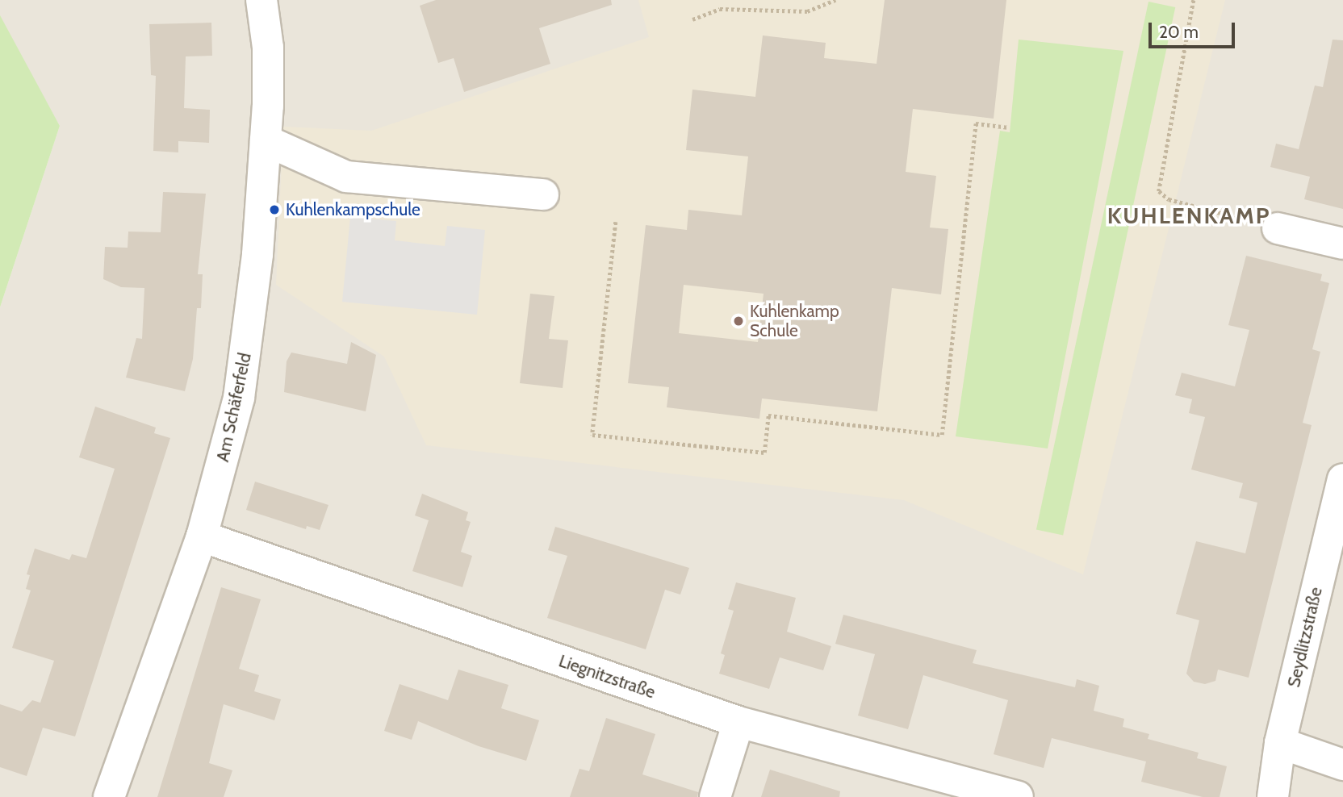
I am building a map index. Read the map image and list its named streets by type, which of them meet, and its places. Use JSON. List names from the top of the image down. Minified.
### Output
{"streets":{"street":["Am Schäferfeld","Seydlitzstraße","Liegnitzstraße"]},"crossings":[["Am Schäferfeld","Liegnitzstraße"]],"districts":["KUHLENKAMP"],"places":["Kuhlenkampschule","Kuhlenkamp Schule"],"scale_bar":"20 m"}
